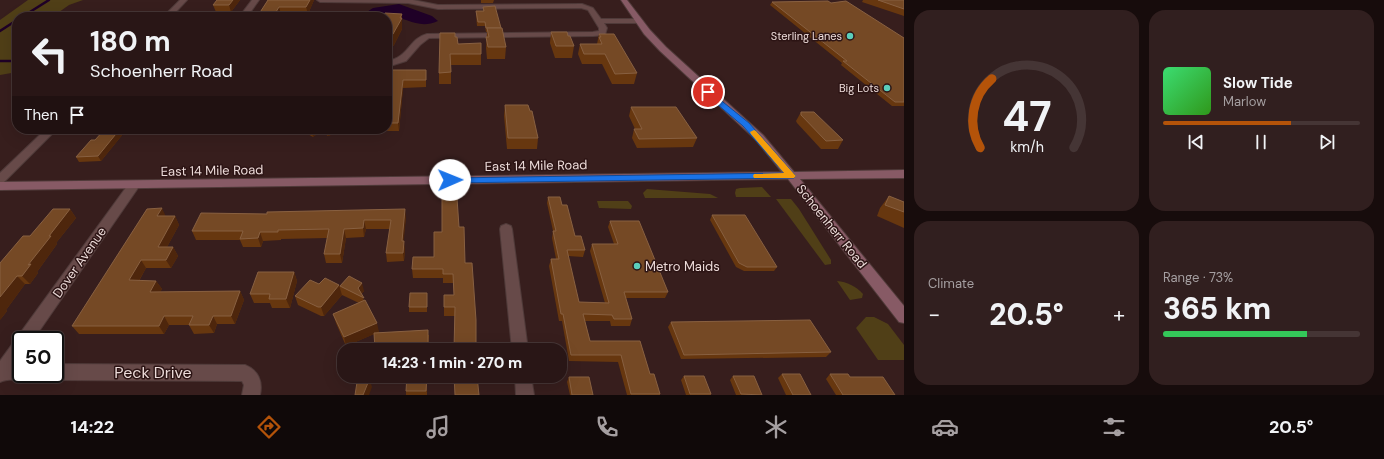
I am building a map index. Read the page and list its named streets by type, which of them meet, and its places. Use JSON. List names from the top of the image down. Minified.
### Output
{"streets":{"main road":["East 14 Mile Road","Schoenherr Road"],"street":["Dover Avenue","Peck Drive"]},"crossings":[["East 14 Mile Road","Schoenherr Road"],["East 14 Mile Road","Dover Avenue"]],"places":["Sterling Lanes","Big Lots","Metro Maids"],"page":{"turn":["180 m","Schoenherr Road"],"song":["Slow Tide","Marlow"],"then":"Then","tile":["Climate",["Range · 73%","365 km"]],"heat":["−","20.5°","+"],"limit":"50","trip":"14:23 · 1 min · 270 m","tabs":["14:22","20.5°"],"gauge":["47","km/h"]}}
